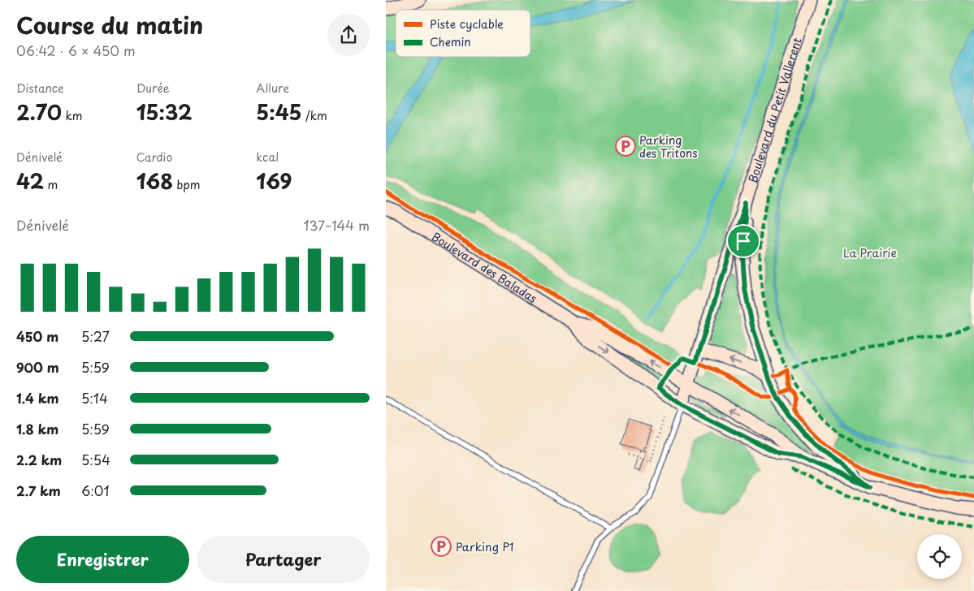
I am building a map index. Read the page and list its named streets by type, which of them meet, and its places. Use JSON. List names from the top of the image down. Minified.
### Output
{"streets":{"main road":["Boulevard du Petit Vallerent","Boulevard des Baladas"]},"crossings":[["Boulevard du Petit Vallerent","Boulevard des Baladas"]],"parks":["La Prairie"],"places":{"parking":["Parking des Tritons","Parking P1"]},"legend":["Piste cyclable","Chemin"],"page":{"heading":["Course du matin","06:42 · 6 × 450 m"],"stats":[["Distance","2.70 km"],["Durée","15:32"],["Allure","5:45 /km"],["Dénivelé","42 m"],["Cardio","168 bpm"],["kcal","169"]],"chart":["Dénivelé","137–144 m"],"list":[{"name":"450 m","note":"5:27"},{"name":"900 m","note":"5:59"},{"name":"1.4 km","note":"5:14"},{"name":"1.8 km","note":"5:59"},{"name":"2.2 km","note":"5:54"},{"name":"2.7 km","note":"6:01"}],"buttons":["Enregistrer","Partager"]}}
